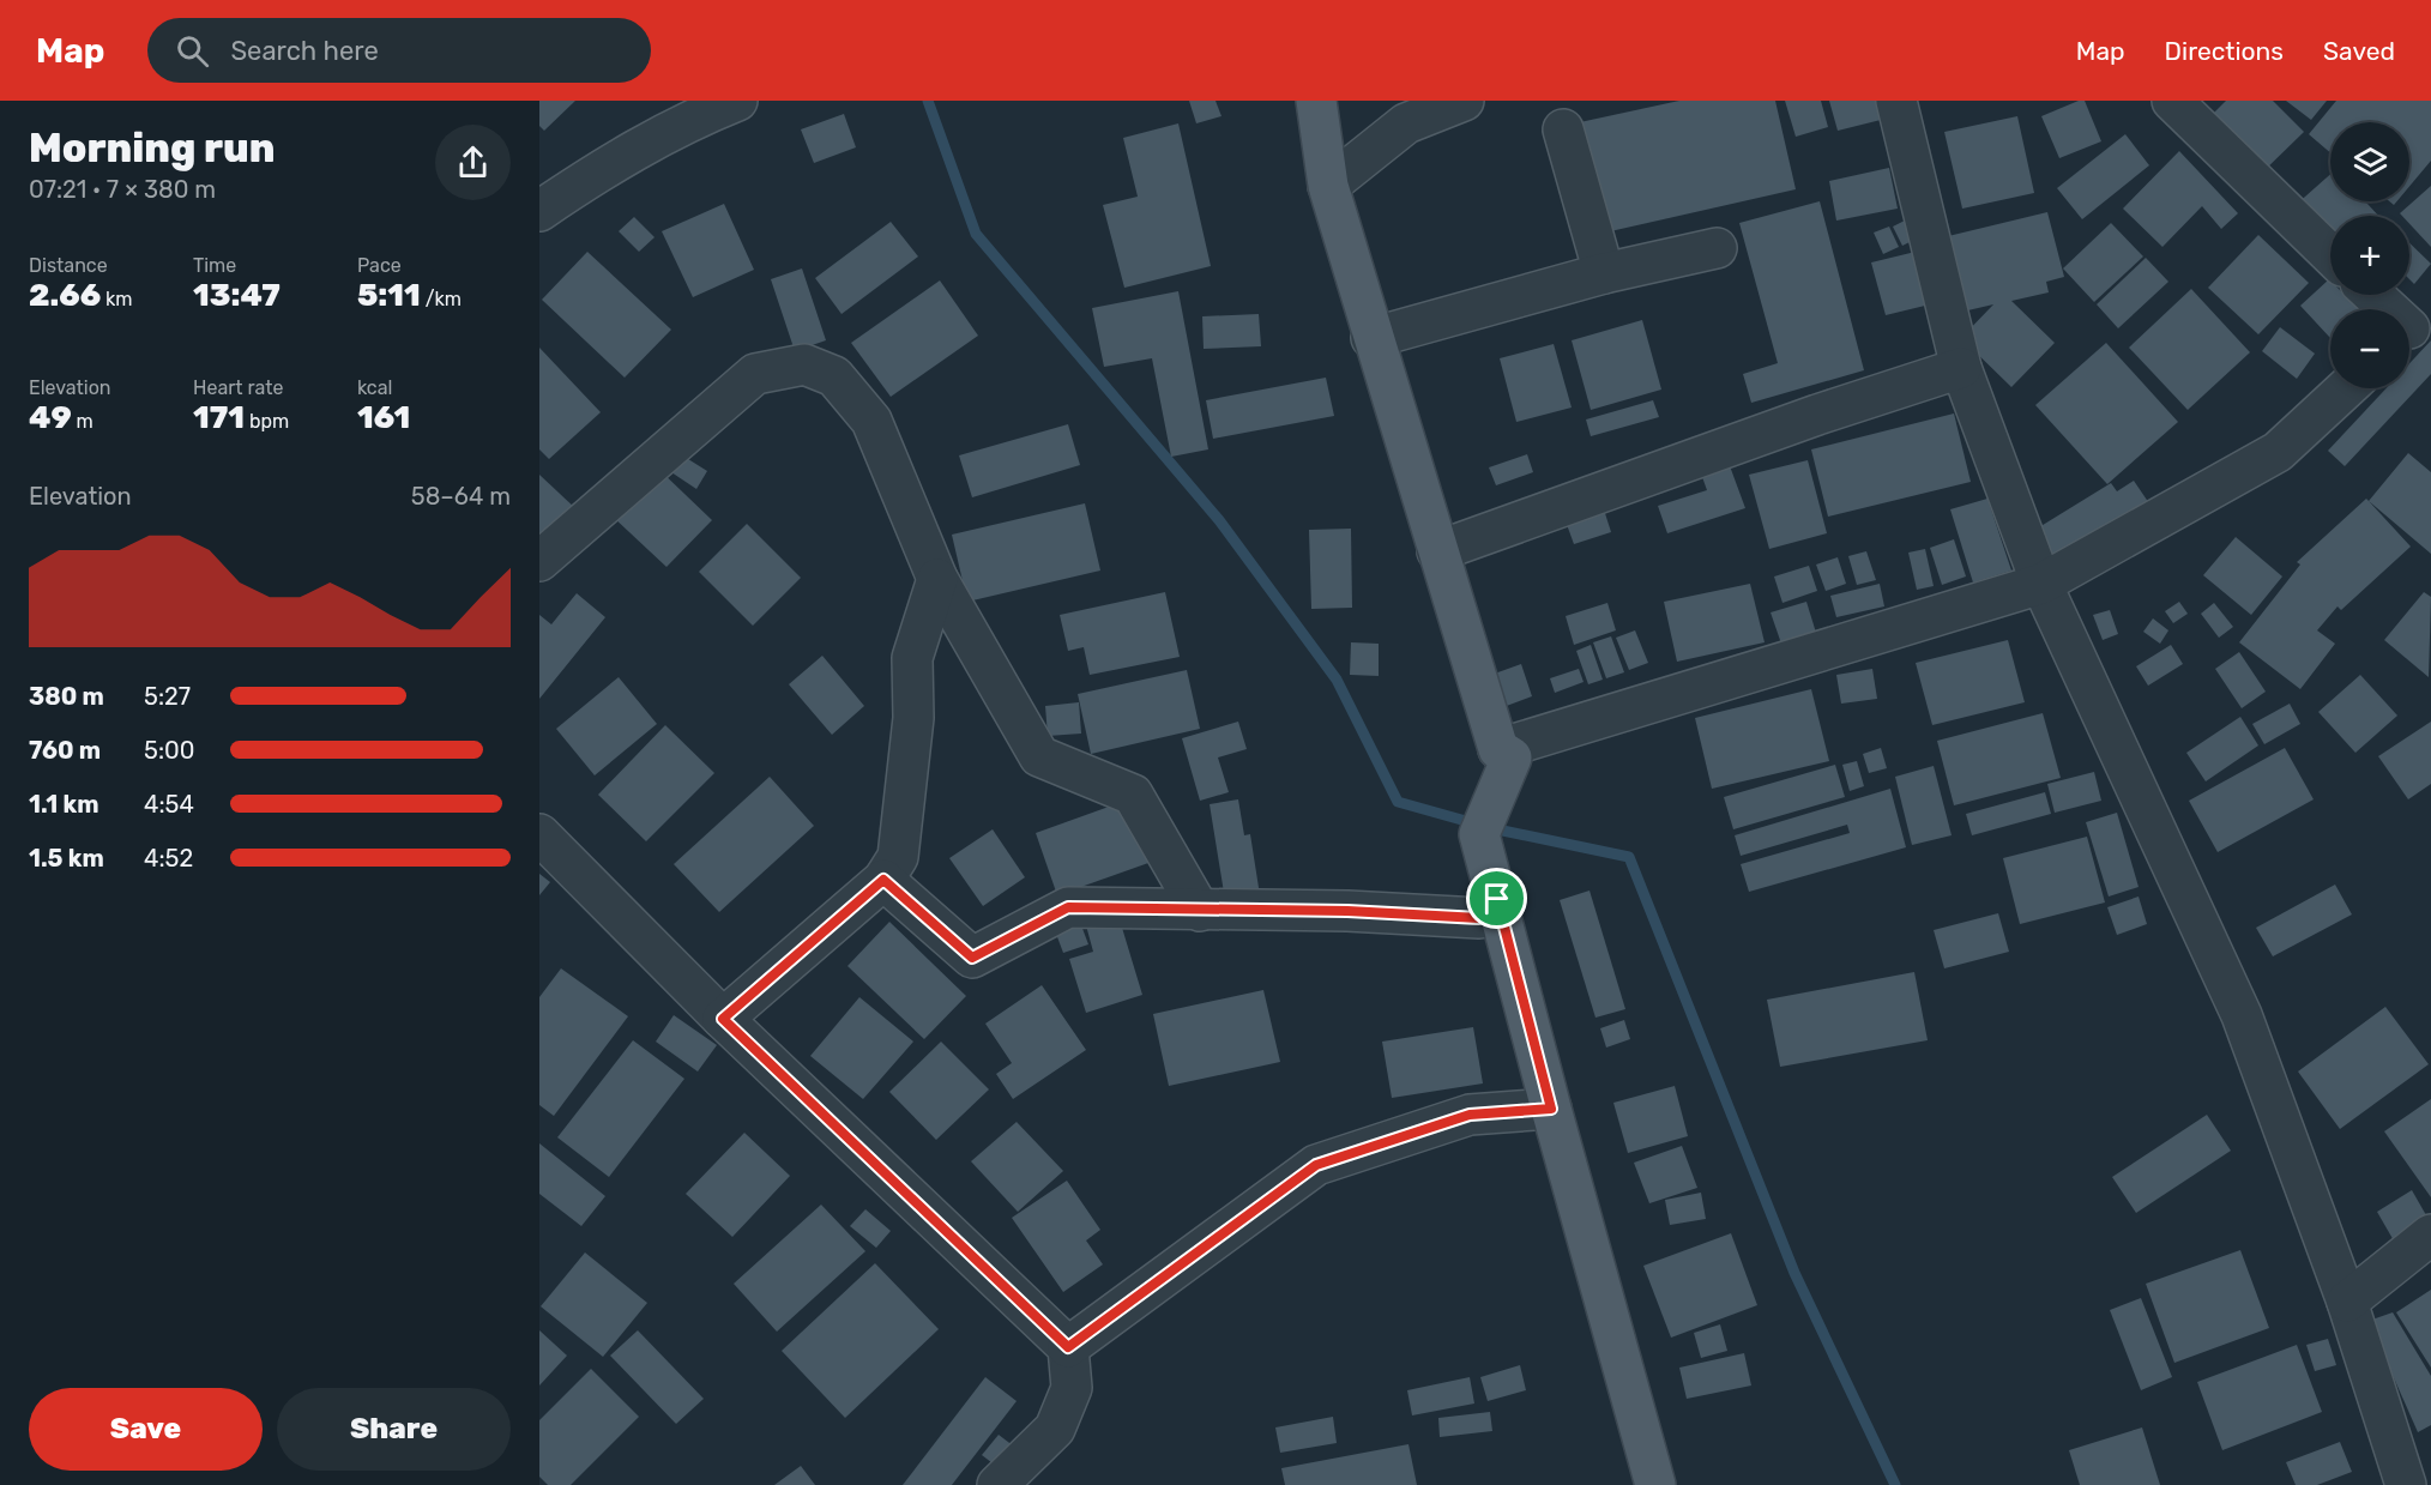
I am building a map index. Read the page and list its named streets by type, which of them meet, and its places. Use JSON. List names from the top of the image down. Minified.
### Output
{"page":{"header":"Map","search":"Search here","nav":["Map","Directions","Saved"],"heading":["Morning run","07:21 · 7 × 380 m"],"map_buttons":["+","−"],"stats":[["Distance","2.66 km"],["Time","13:47"],["Pace","5:11 /km"],["Elevation","49 m"],["Heart rate","171 bpm"],["kcal","161"]],"chart":["Elevation","58–64 m"],"list":[{"name":"380 m","note":"5:27"},{"name":"760 m","note":"5:00"},{"name":"1.1 km","note":"4:54"},{"name":"1.5 km","note":"4:52"}],"buttons":["Save","Share"]}}
